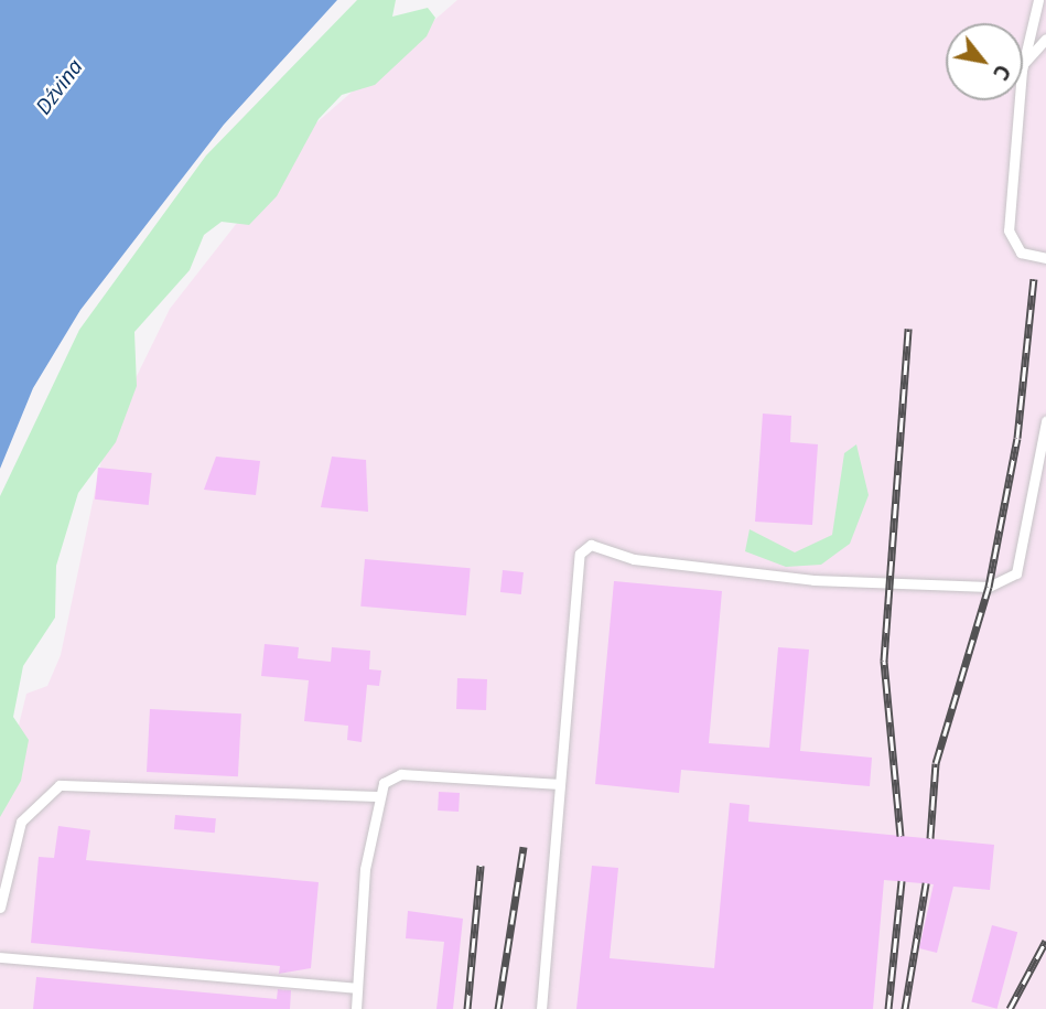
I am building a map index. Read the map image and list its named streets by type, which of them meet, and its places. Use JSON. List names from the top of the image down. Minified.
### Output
{"water":["Dźvina"],"north":"bottom right"}
